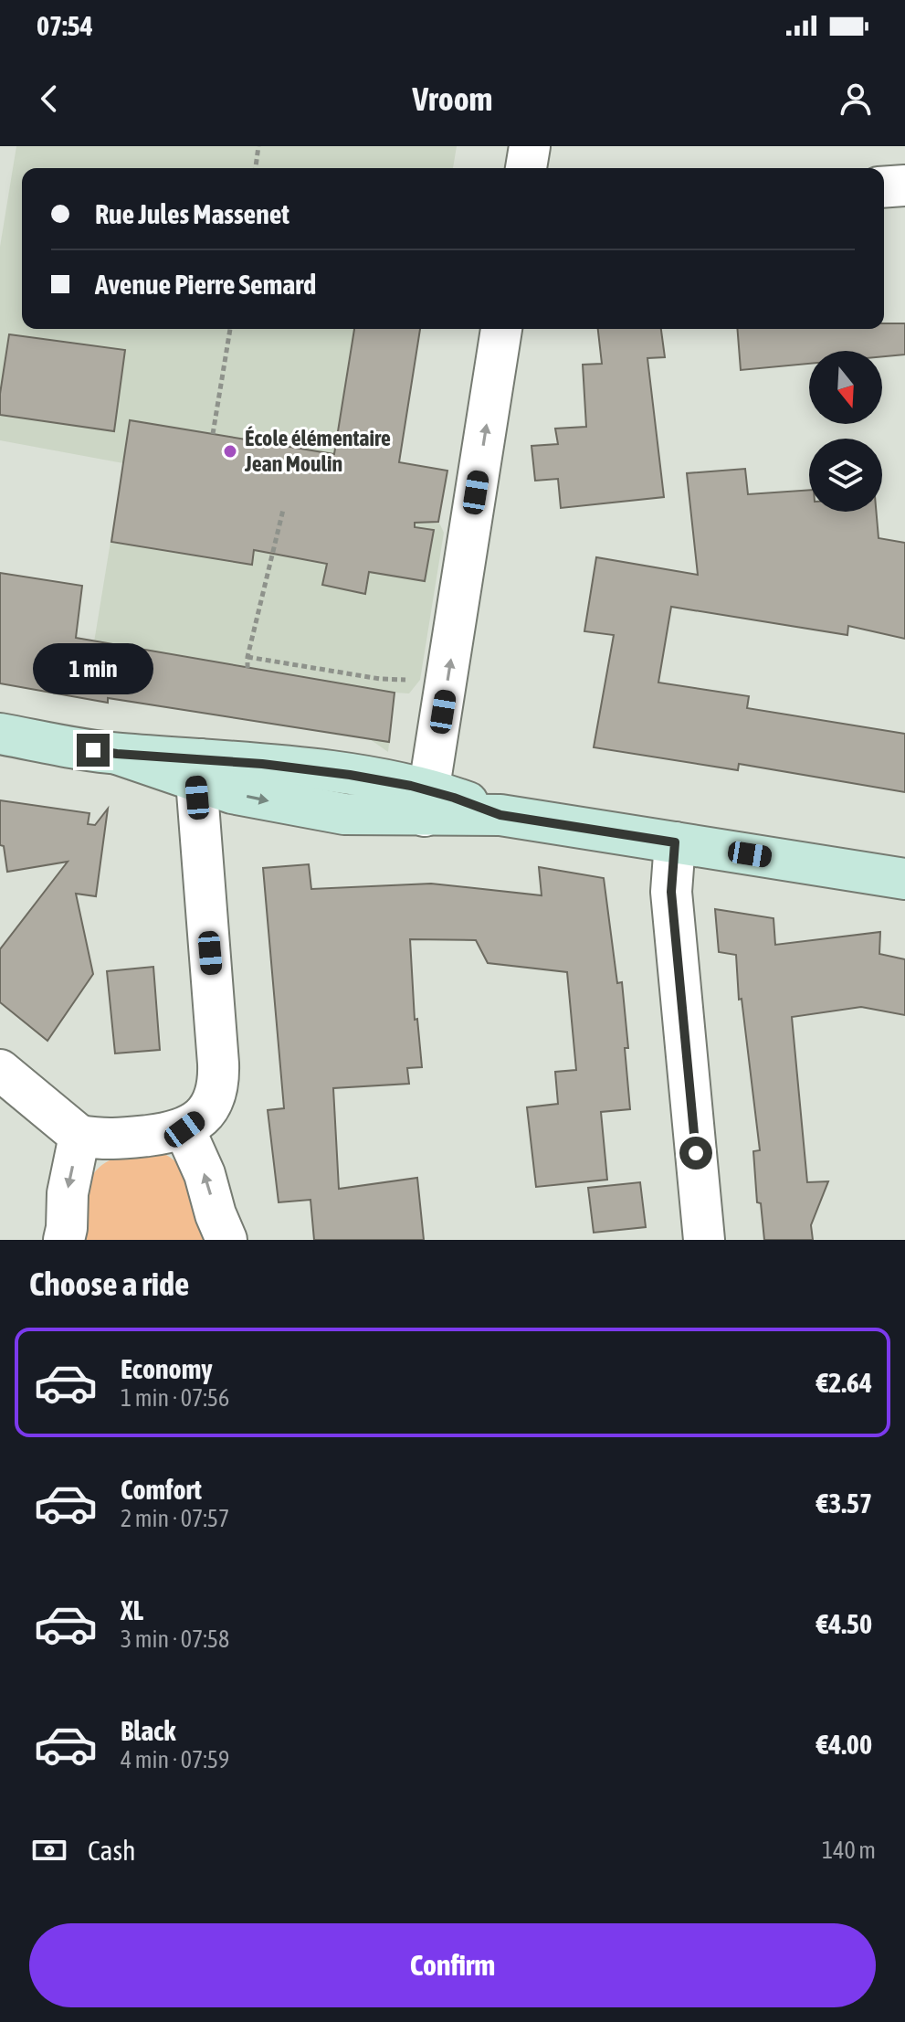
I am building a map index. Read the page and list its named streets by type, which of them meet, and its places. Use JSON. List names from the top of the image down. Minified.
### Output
{"places":["École élémentaire Jean Moulin"],"north":"bottom","page":{"status":"07:54","header":"Vroom","banner":["Rue Jules Massenet","Avenue Pierre Semard"],"bubble":"1 min","heading":"Choose a ride","list":[{"name":"Economy","note":"1 min · 07:56","value":"€2.64"},{"name":"Comfort","note":"2 min · 07:57","value":"€3.57"},{"name":"XL","note":"3 min · 07:58","value":"€4.50"},{"name":"Black","note":"4 min · 07:59","value":"€4.00"}],"pay":["Cash","140 m"],"buttons":"Confirm"}}
